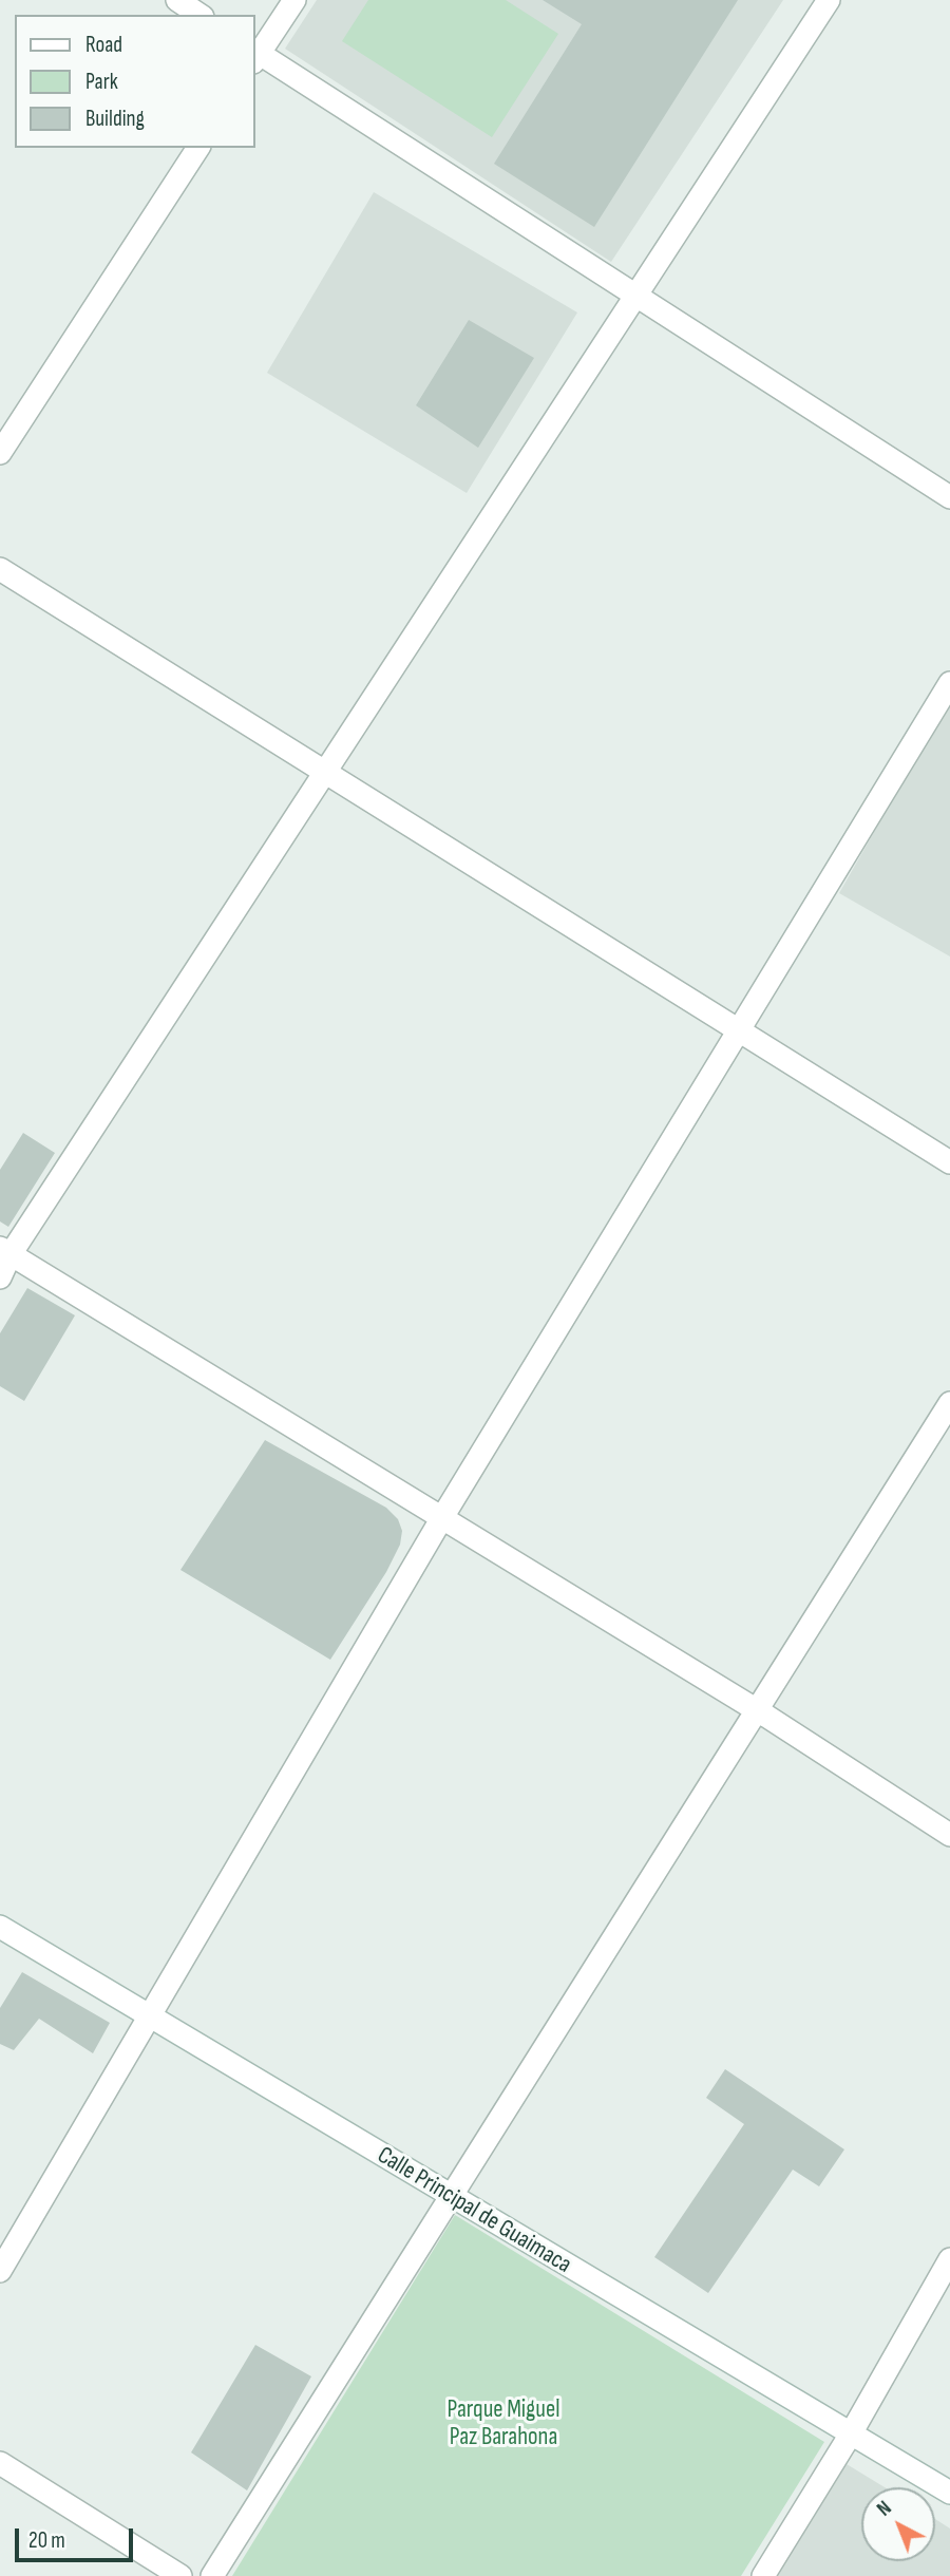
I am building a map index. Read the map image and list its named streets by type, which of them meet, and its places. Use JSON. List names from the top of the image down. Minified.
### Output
{"streets":{"street":["Calle Principal de Guaimaca"]},"parks":["Parque Miguel Paz Barahona"],"legend":["Road","Park","Building"],"scale_bar":"20 m","north":"top left"}
